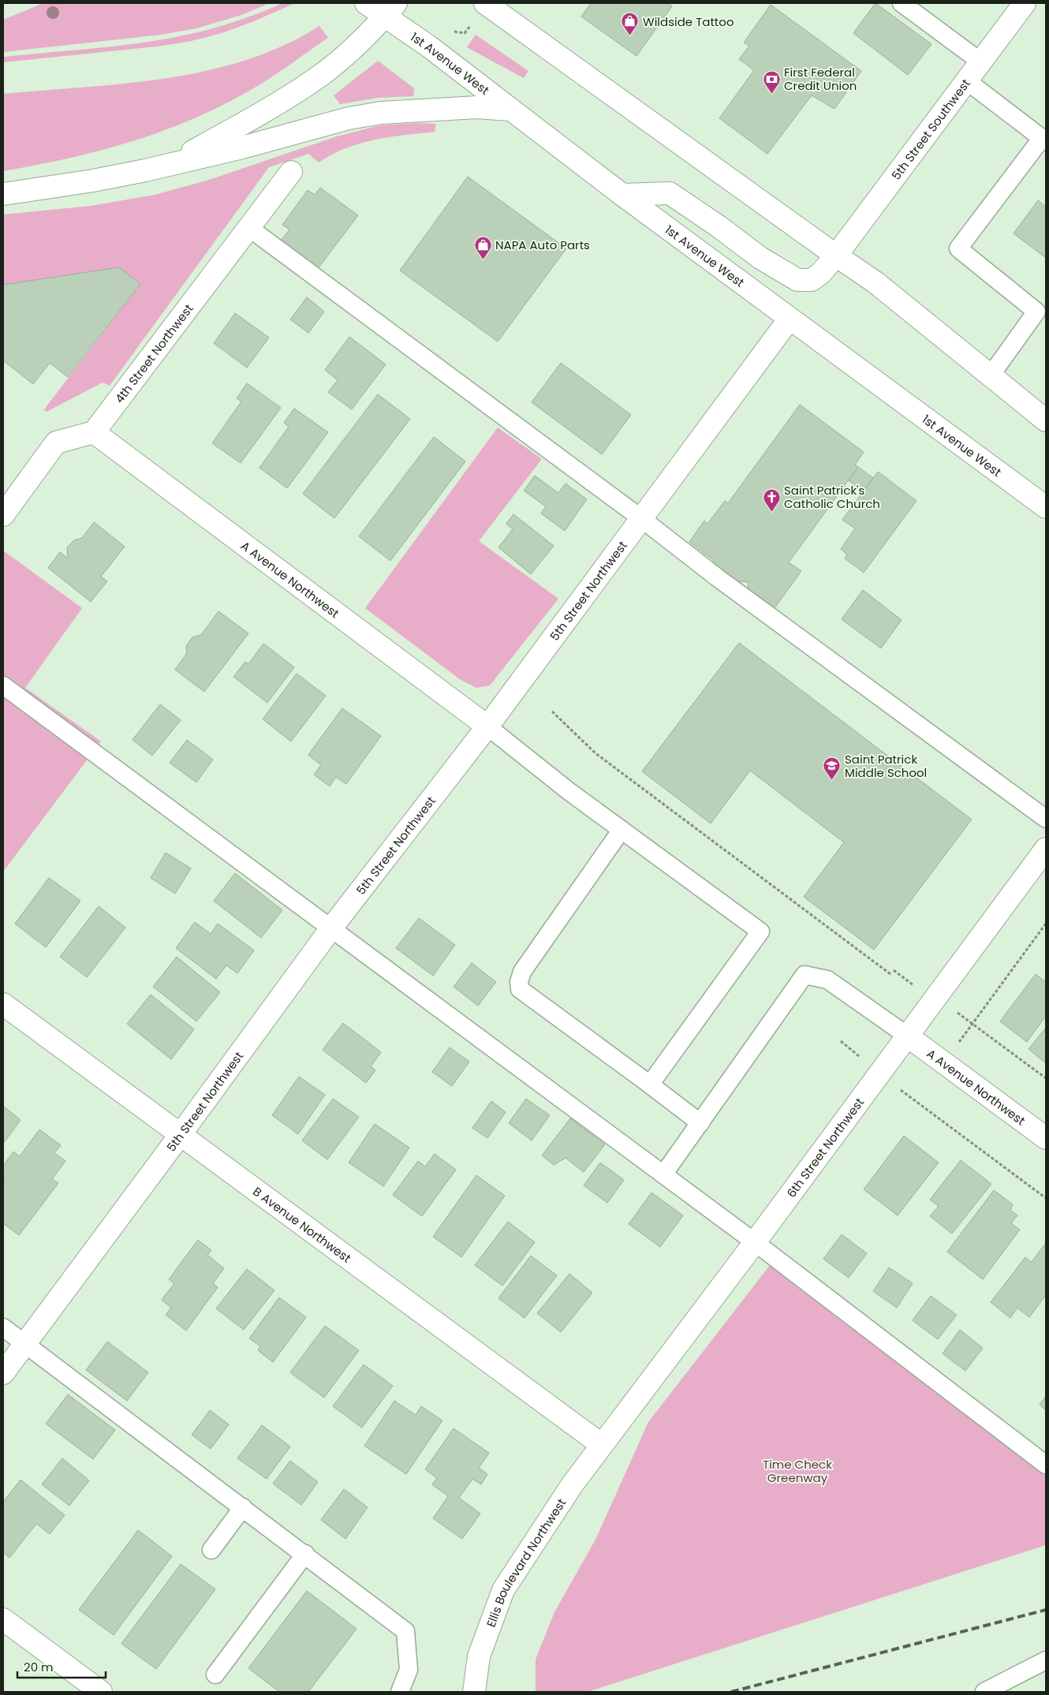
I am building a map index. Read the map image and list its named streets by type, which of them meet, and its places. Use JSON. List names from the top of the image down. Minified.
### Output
{"streets":{"main road":["1st Avenue West","5th Street Southwest","4th Street Northwest","A Avenue Northwest","5th Street Northwest","6th Street Northwest","B Avenue Northwest","Ellis Boulevard Northwest"]},"crossings":[["1st Avenue West","5th Street Southwest"],["1st Avenue West","5th Street Northwest"],["4th Street Northwest","A Avenue Northwest"],["A Avenue Northwest","5th Street Northwest"],["A Avenue Northwest","6th Street Northwest"],["5th Street Northwest","B Avenue Northwest"],["6th Street Northwest","B Avenue Northwest"],["6th Street Northwest","Ellis Boulevard Northwest"],["B Avenue Northwest","Ellis Boulevard Northwest"]],"parks":["Time Check Greenway"],"places":{"shop":["Wildside Tattoo","NAPA Auto Parts"],"bank":["First Federal Credit Union"],"church":["Saint Patrick's Catholic Church"],"school or university":["Saint Patrick Middle School"]},"scale_bar":"20 m"}
